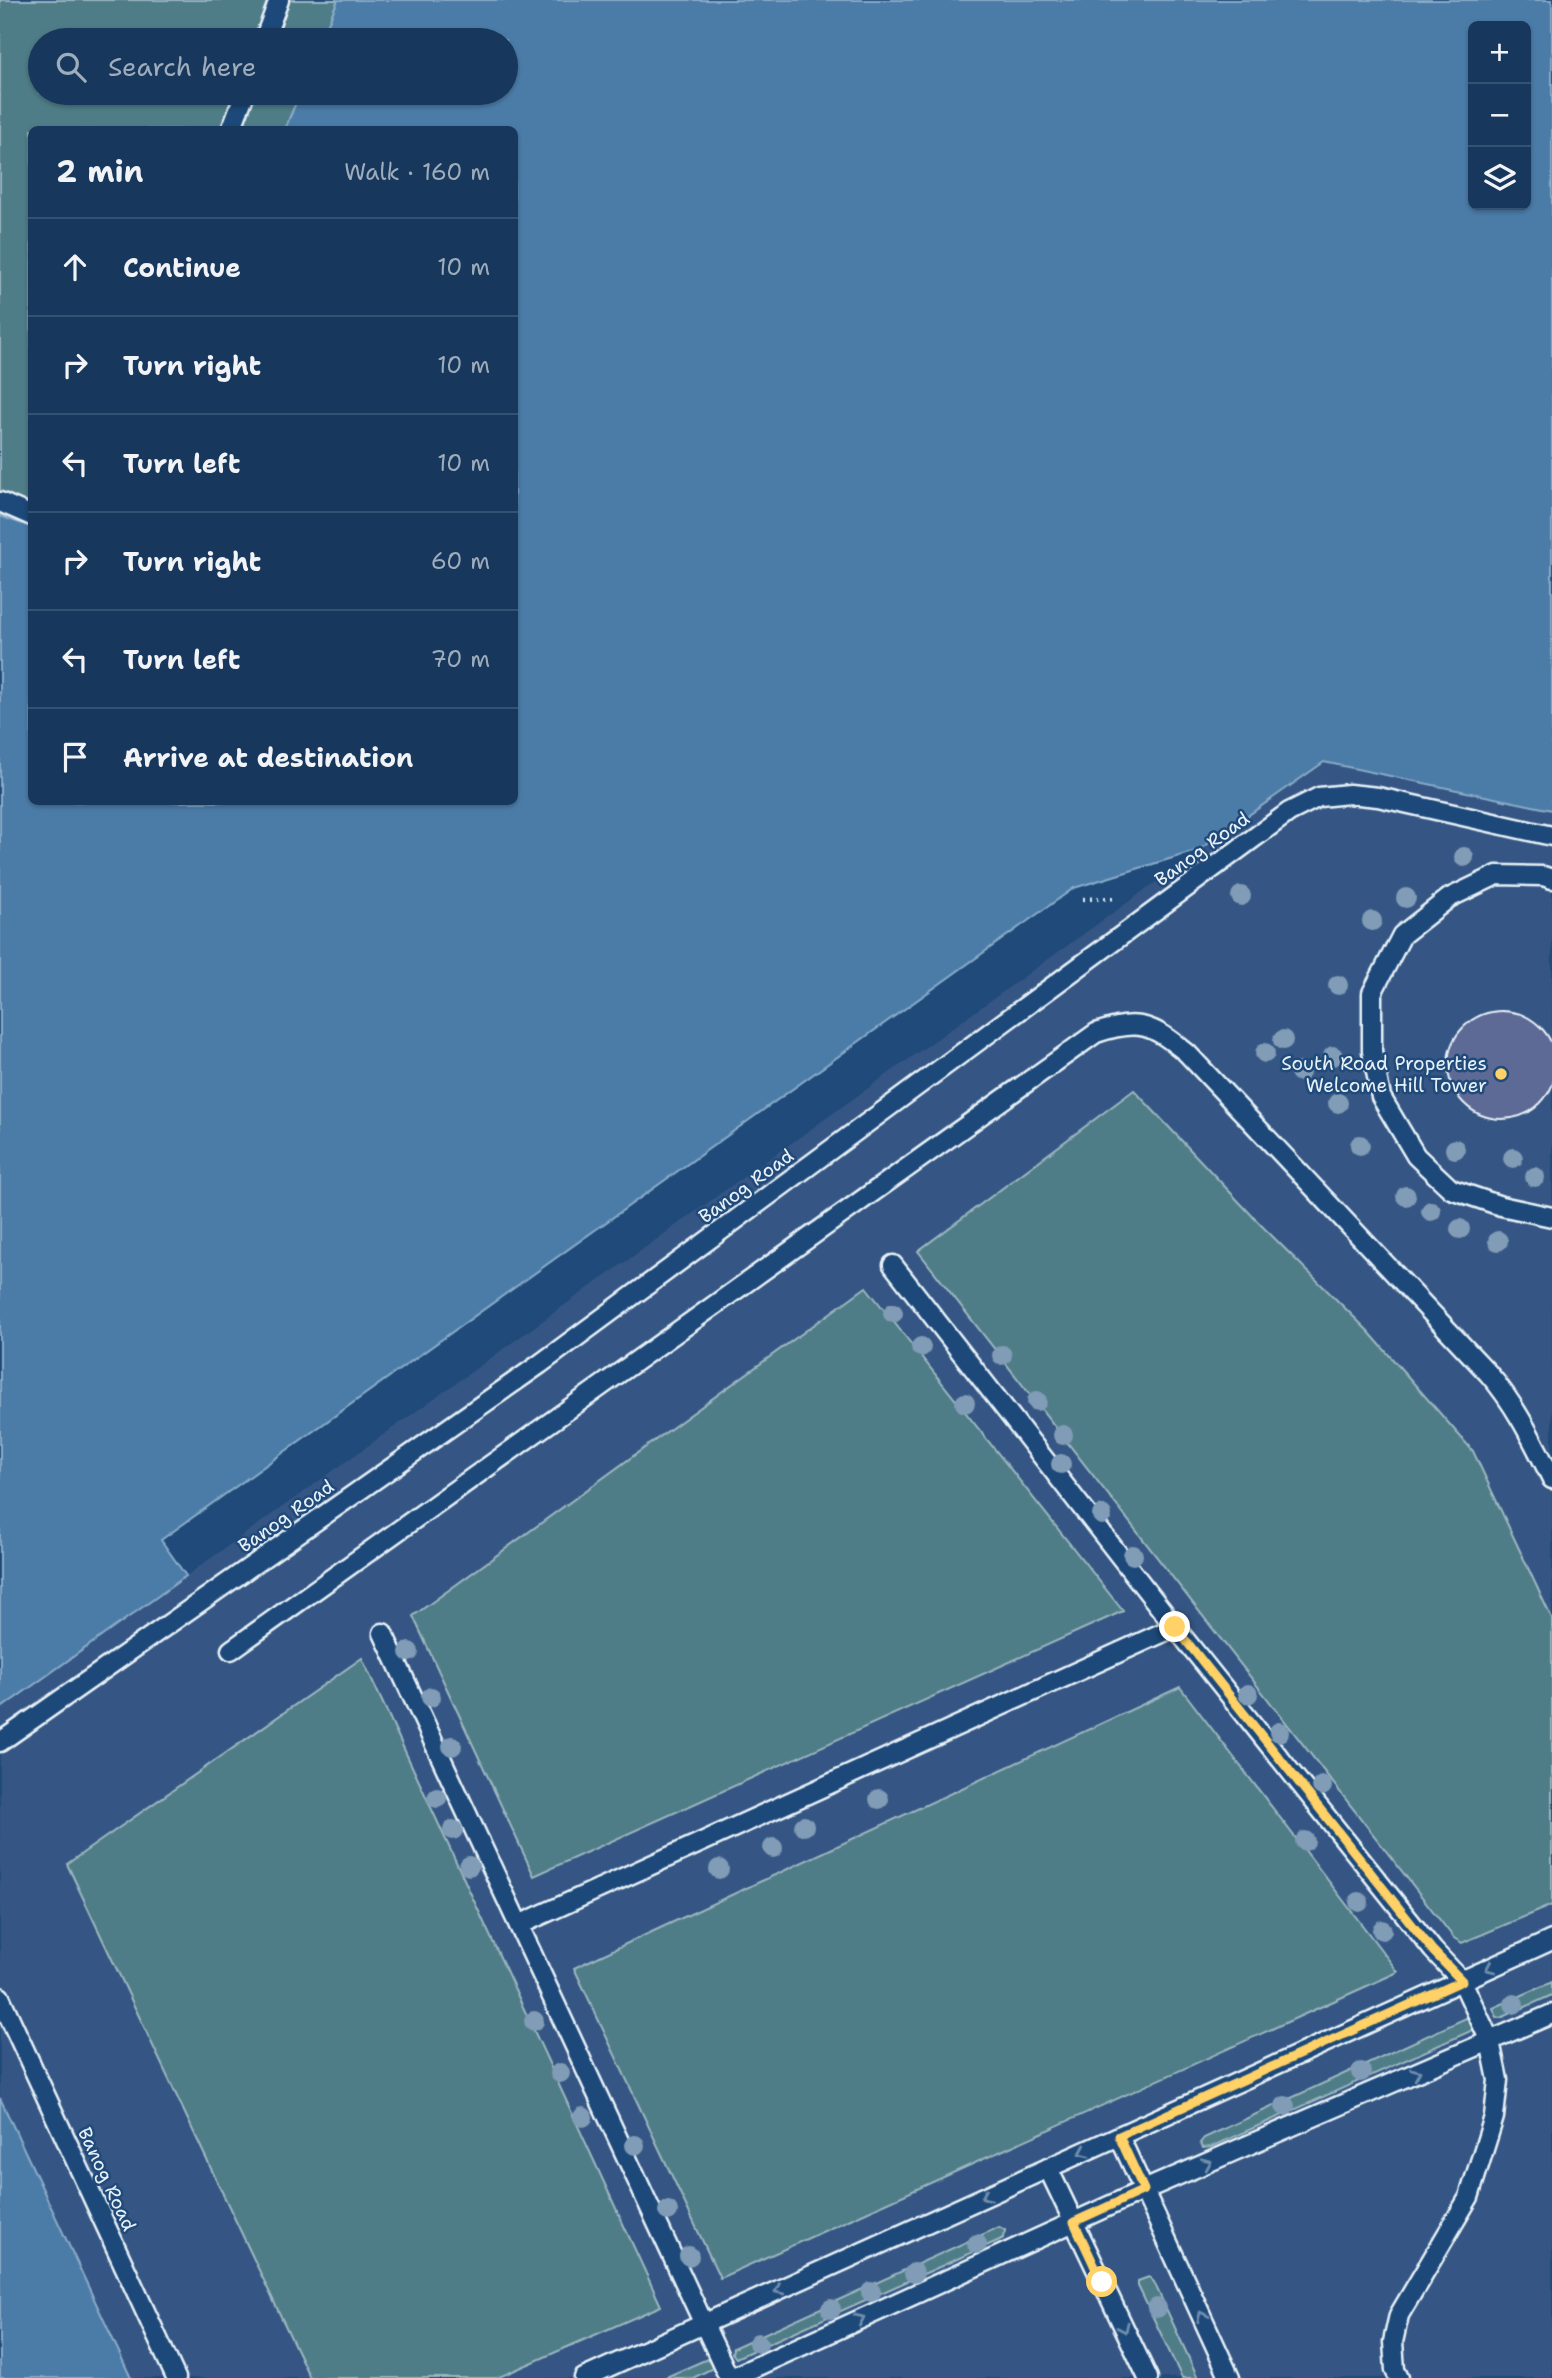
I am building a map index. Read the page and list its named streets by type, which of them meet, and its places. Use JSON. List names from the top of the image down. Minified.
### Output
{"streets":{"lane":["Banog Road"]},"places":["South Road Properties Welcome Hill Tower"],"page":{"map_buttons":["+","−"],"search":"Search here","heading":["2 min","Walk · 160 m"],"list":[["Continue","10 m"],["Turn right","10 m"],["Turn left","10 m"],["Turn right","60 m"],["Turn left","70 m"],"Arrive at destination"]}}
